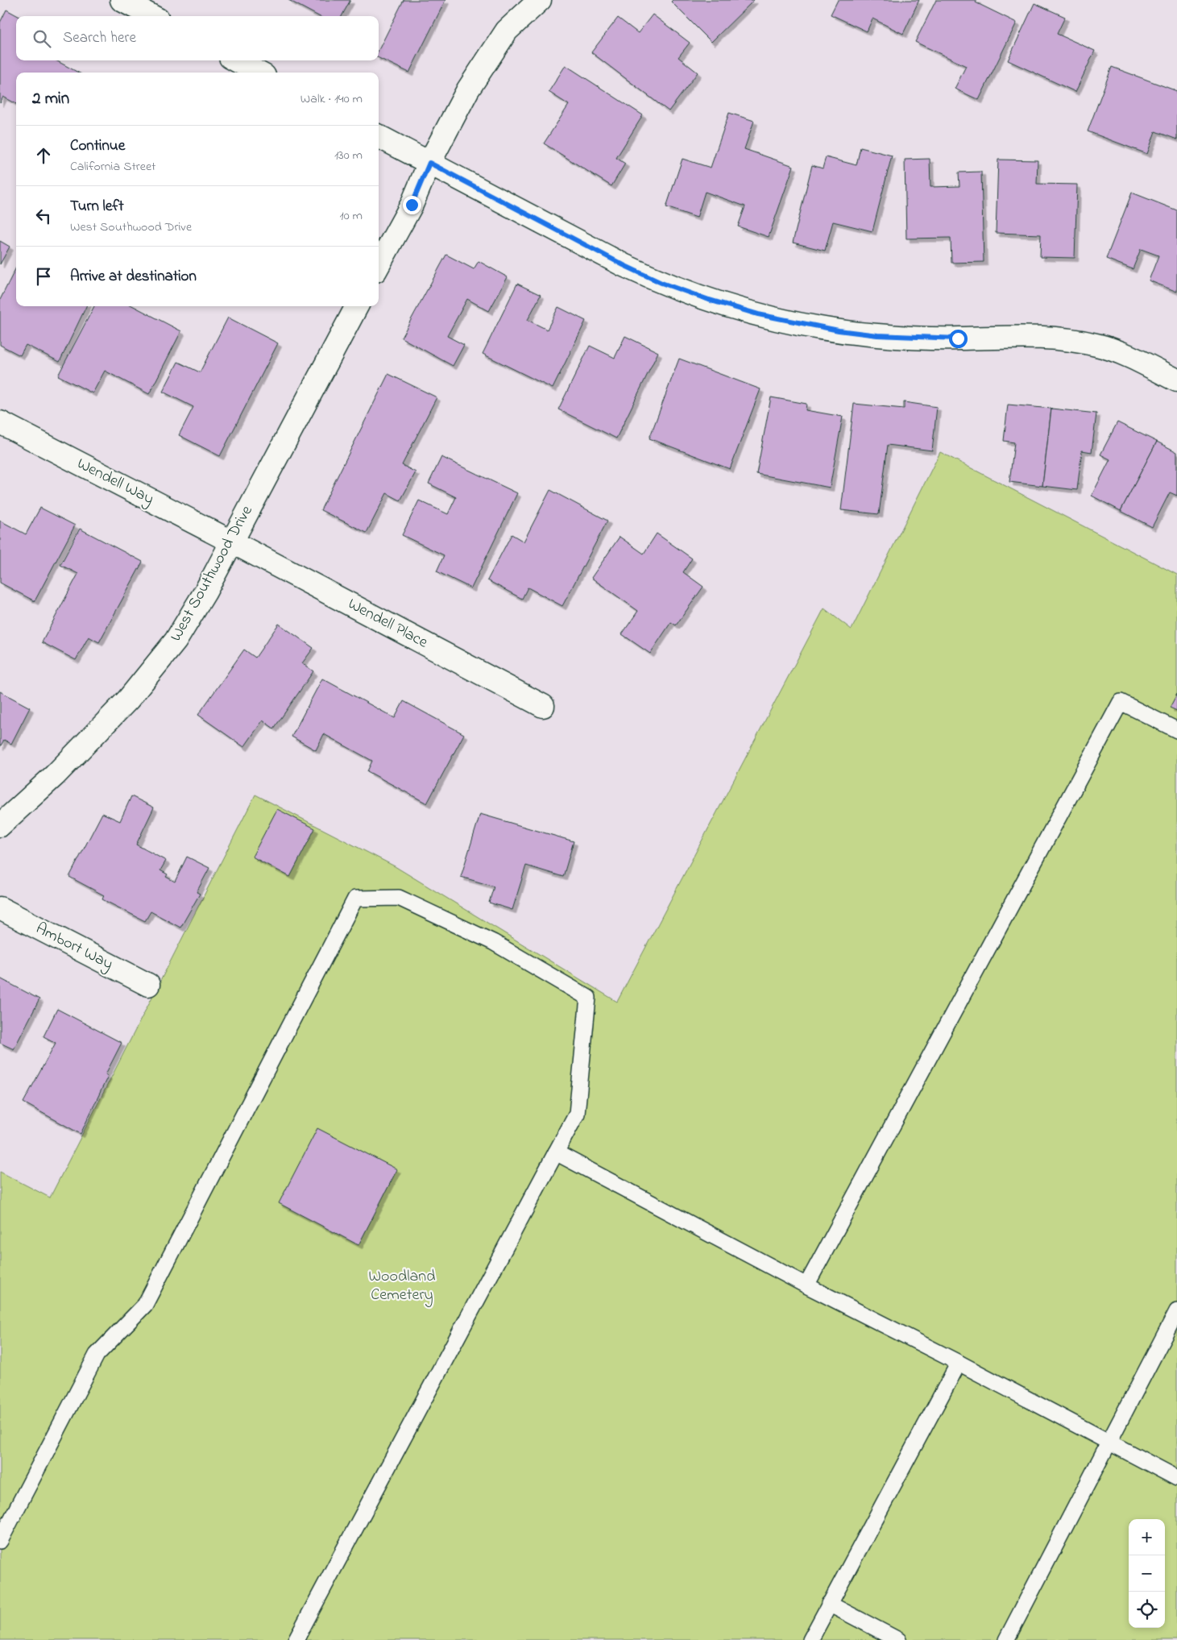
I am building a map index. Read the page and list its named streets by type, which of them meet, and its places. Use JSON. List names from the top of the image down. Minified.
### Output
{"streets":{"street":["Wendell Way","West Southwood Drive","Wendell Place","Ambort Way"]},"crossings":[["Wendell Way","West Southwood Drive"],["Wendell Way","Wendell Place"],["West Southwood Drive","Wendell Place"]],"parks":["Woodland Cemetery"],"page":{"search":"Search here","heading":["2 min","Walk · 140 m"],"list":[["Continue","California Street","130 m"],["Turn left","West Southwood Drive","10 m"],"Arrive at destination"],"map_buttons":["+","−"]}}
